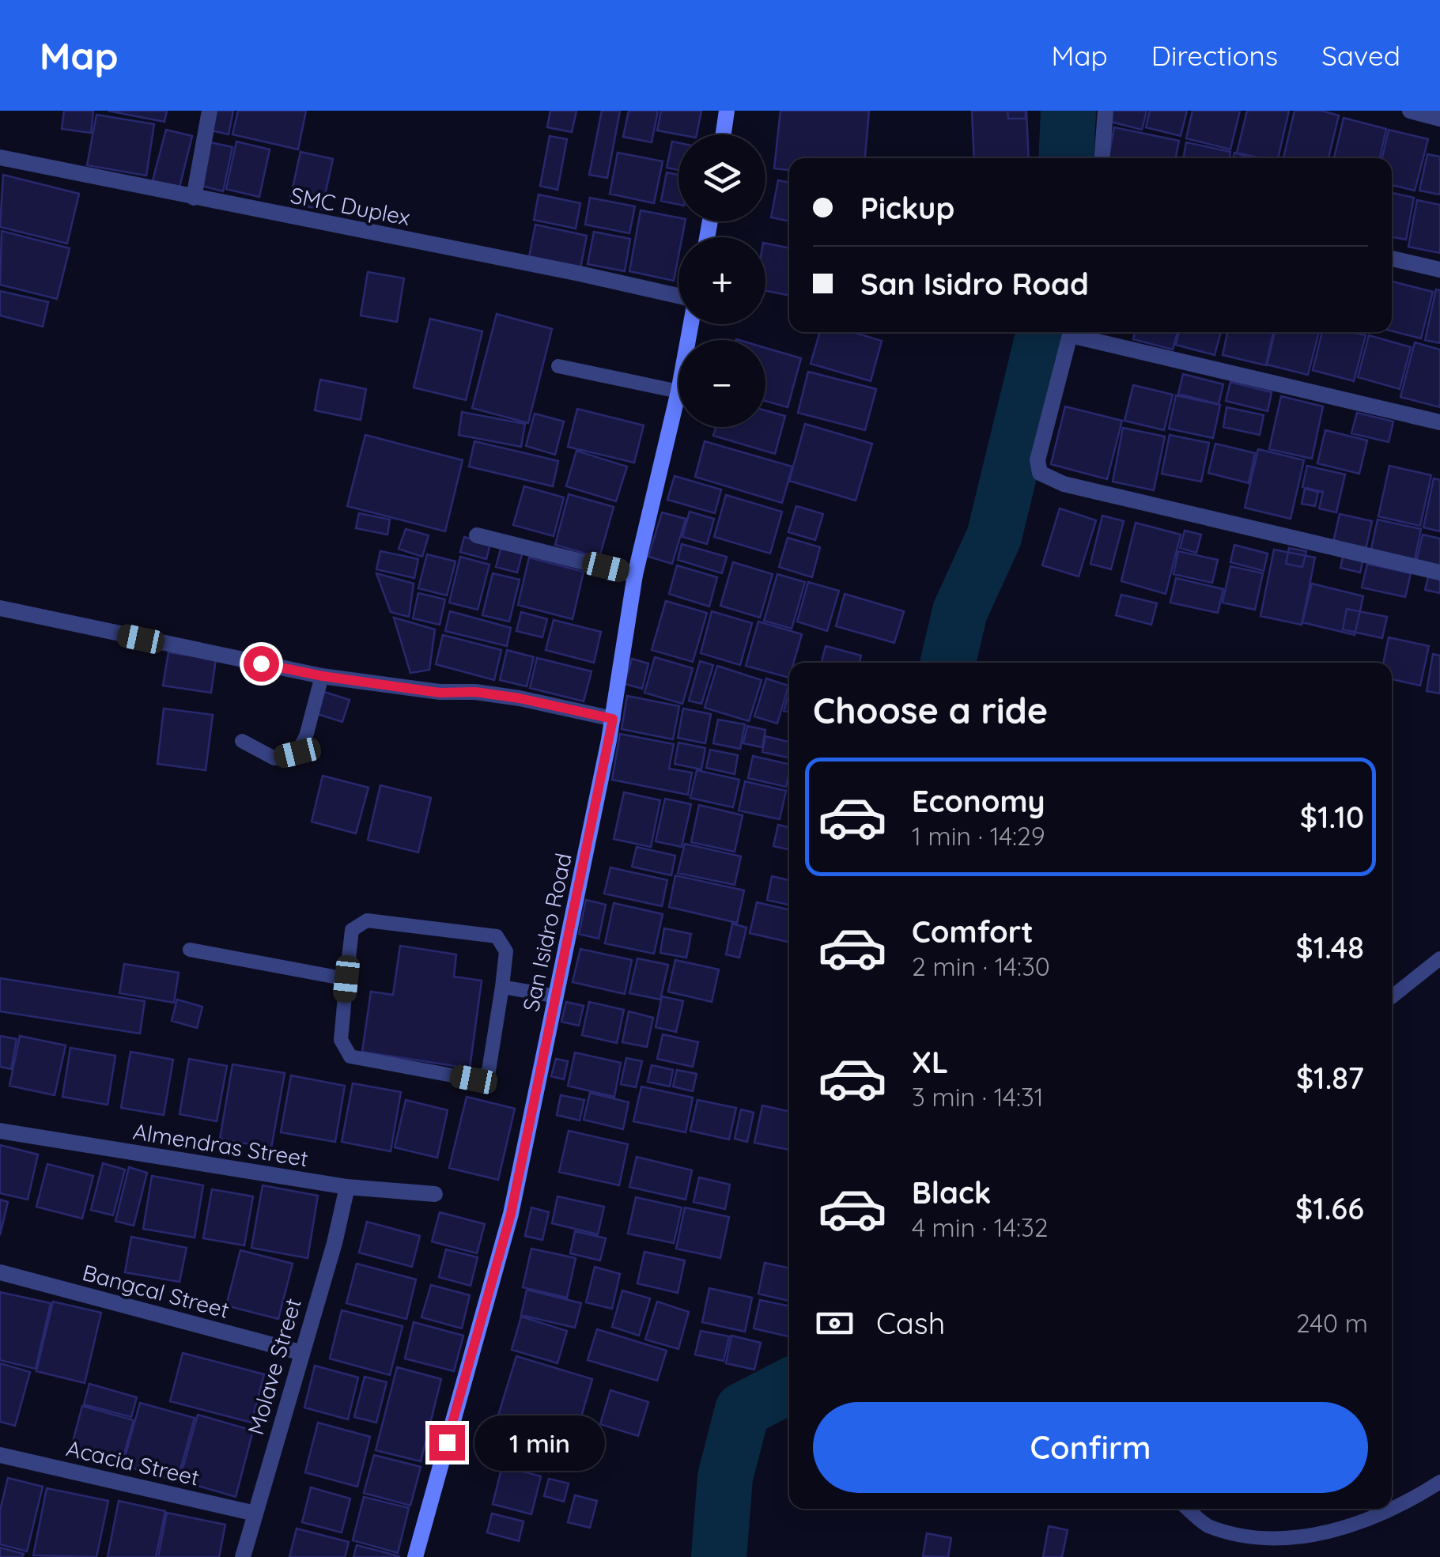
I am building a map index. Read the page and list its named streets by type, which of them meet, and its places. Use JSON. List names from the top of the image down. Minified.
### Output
{"streets":{"main road":["San Isidro Road"],"street":["SMC Duplex","Almendras Street","Bangcal Street","Molave Street","Acacia Street"]},"crossings":[["Almendras Street","Molave Street"],["Bangcal Street","Molave Street"],["Molave Street","Acacia Street"]],"page":{"header":"Map","nav":["Map","Directions","Saved"],"map_buttons":["+","−"],"banner":["Pickup","San Isidro Road"],"heading":"Choose a ride","list":[{"name":"Economy","note":"1 min · 14:29","value":"$1.10"},{"name":"Comfort","note":"2 min · 14:30","value":"$1.48"},{"name":"XL","note":"3 min · 14:31","value":"$1.87"},{"name":"Black","note":"4 min · 14:32","value":"$1.66"}],"pay":["Cash","240 m"],"buttons":"Confirm","bubble":"1 min"}}
